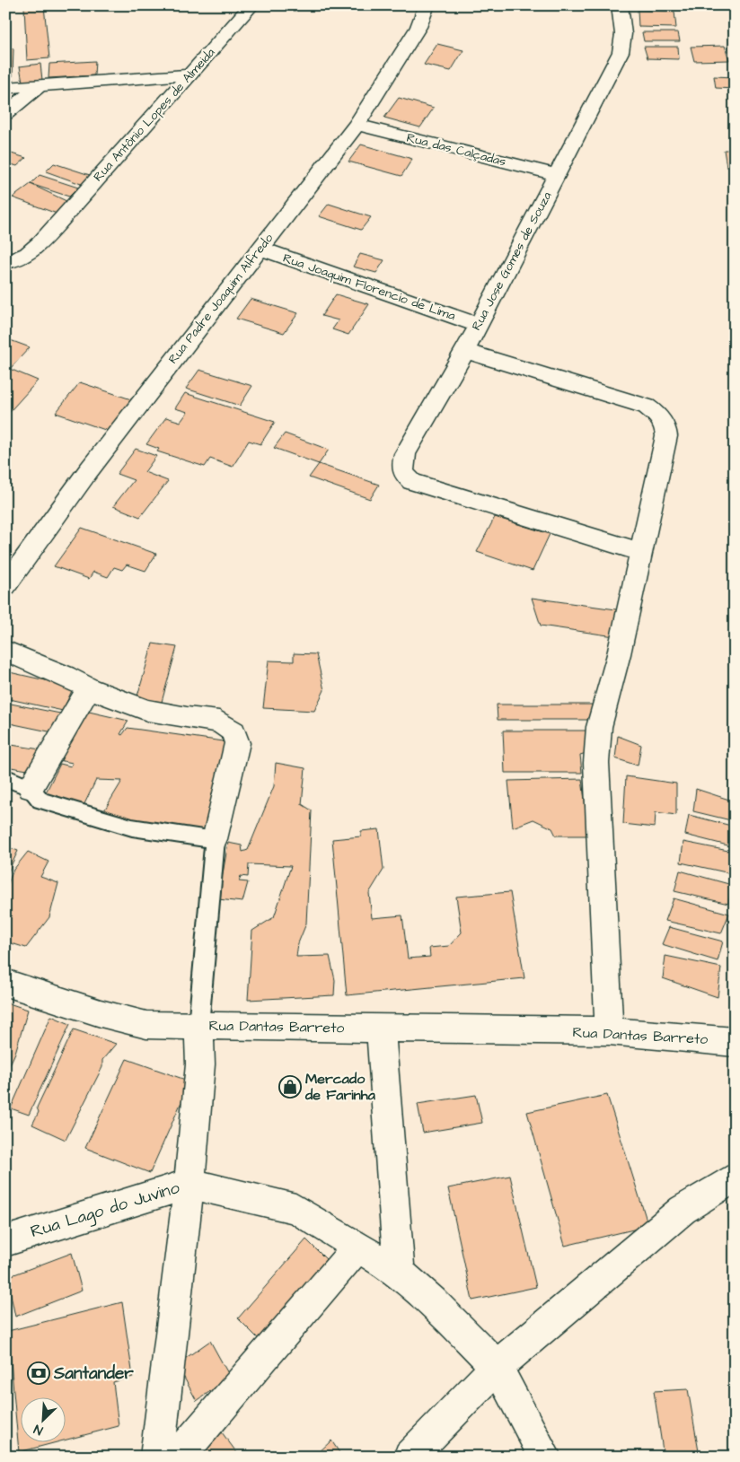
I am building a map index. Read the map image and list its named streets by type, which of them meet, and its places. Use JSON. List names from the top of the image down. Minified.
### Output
{"streets":{"street":["Rua Antônio Lopes de Almeida","Rua das Calçadas","Rua Jose Gomes de Souza","Rua Joaquim Florencio de Lima","Rua Padre Joaquim Alfredo","Rua Dantas Barreto","Rua Lago do Juvino"]},"crossings":[["Rua das Calçadas","Rua Jose Gomes de Souza"],["Rua das Calçadas","Rua Padre Joaquim Alfredo"],["Rua Jose Gomes de Souza","Rua Joaquim Florencio de Lima"],["Rua Joaquim Florencio de Lima","Rua Padre Joaquim Alfredo"],["Rua Dantas Barreto","Rua Lago do Juvino"]],"places":{"shop":["Mercado de Farinha"],"bank":["Santander"]},"north":"bottom left"}
